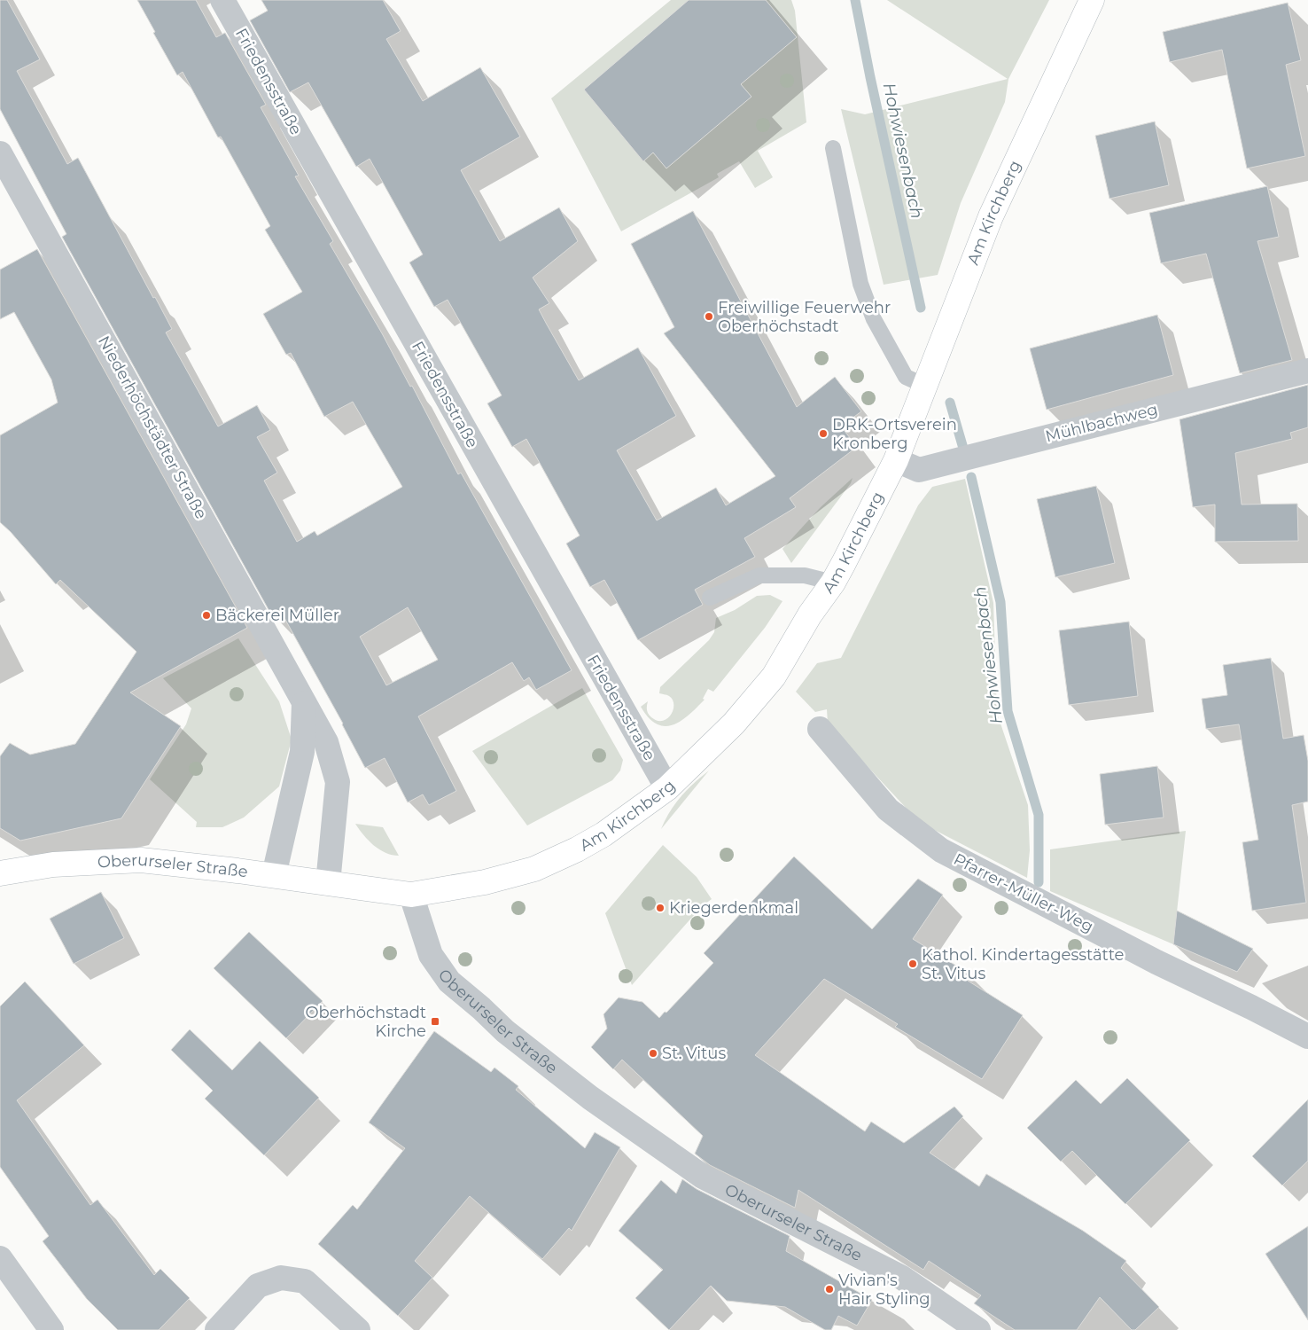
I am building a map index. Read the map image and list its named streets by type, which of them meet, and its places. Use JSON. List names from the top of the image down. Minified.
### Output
{"streets":{"main road":["Am Kirchberg","Oberurseler Straße"],"street":["Friedensstraße","Mühlbachweg","Niederhöchstädter Straße","Pfarrer-Müller-Weg"]},"crossings":[["Friedensstraße","Am Kirchberg"],["Am Kirchberg","Mühlbachweg"],["Am Kirchberg","Oberurseler Straße"],["Niederhöchstädter Straße","Oberurseler Straße"]],"water":["Hohwiesenbach"],"places":{"other":["Freiwillige Feuerwehr Oberhöchstadt","DRK-Ortsverein Kronberg","Bäckerei Müller","Kriegerdenkmal","Kathol. Kindertagesstätte St. Vitus","St. Vitus","Vivian's Hair Styling"],"transit":["Oberhöchstadt Kirche"]}}
